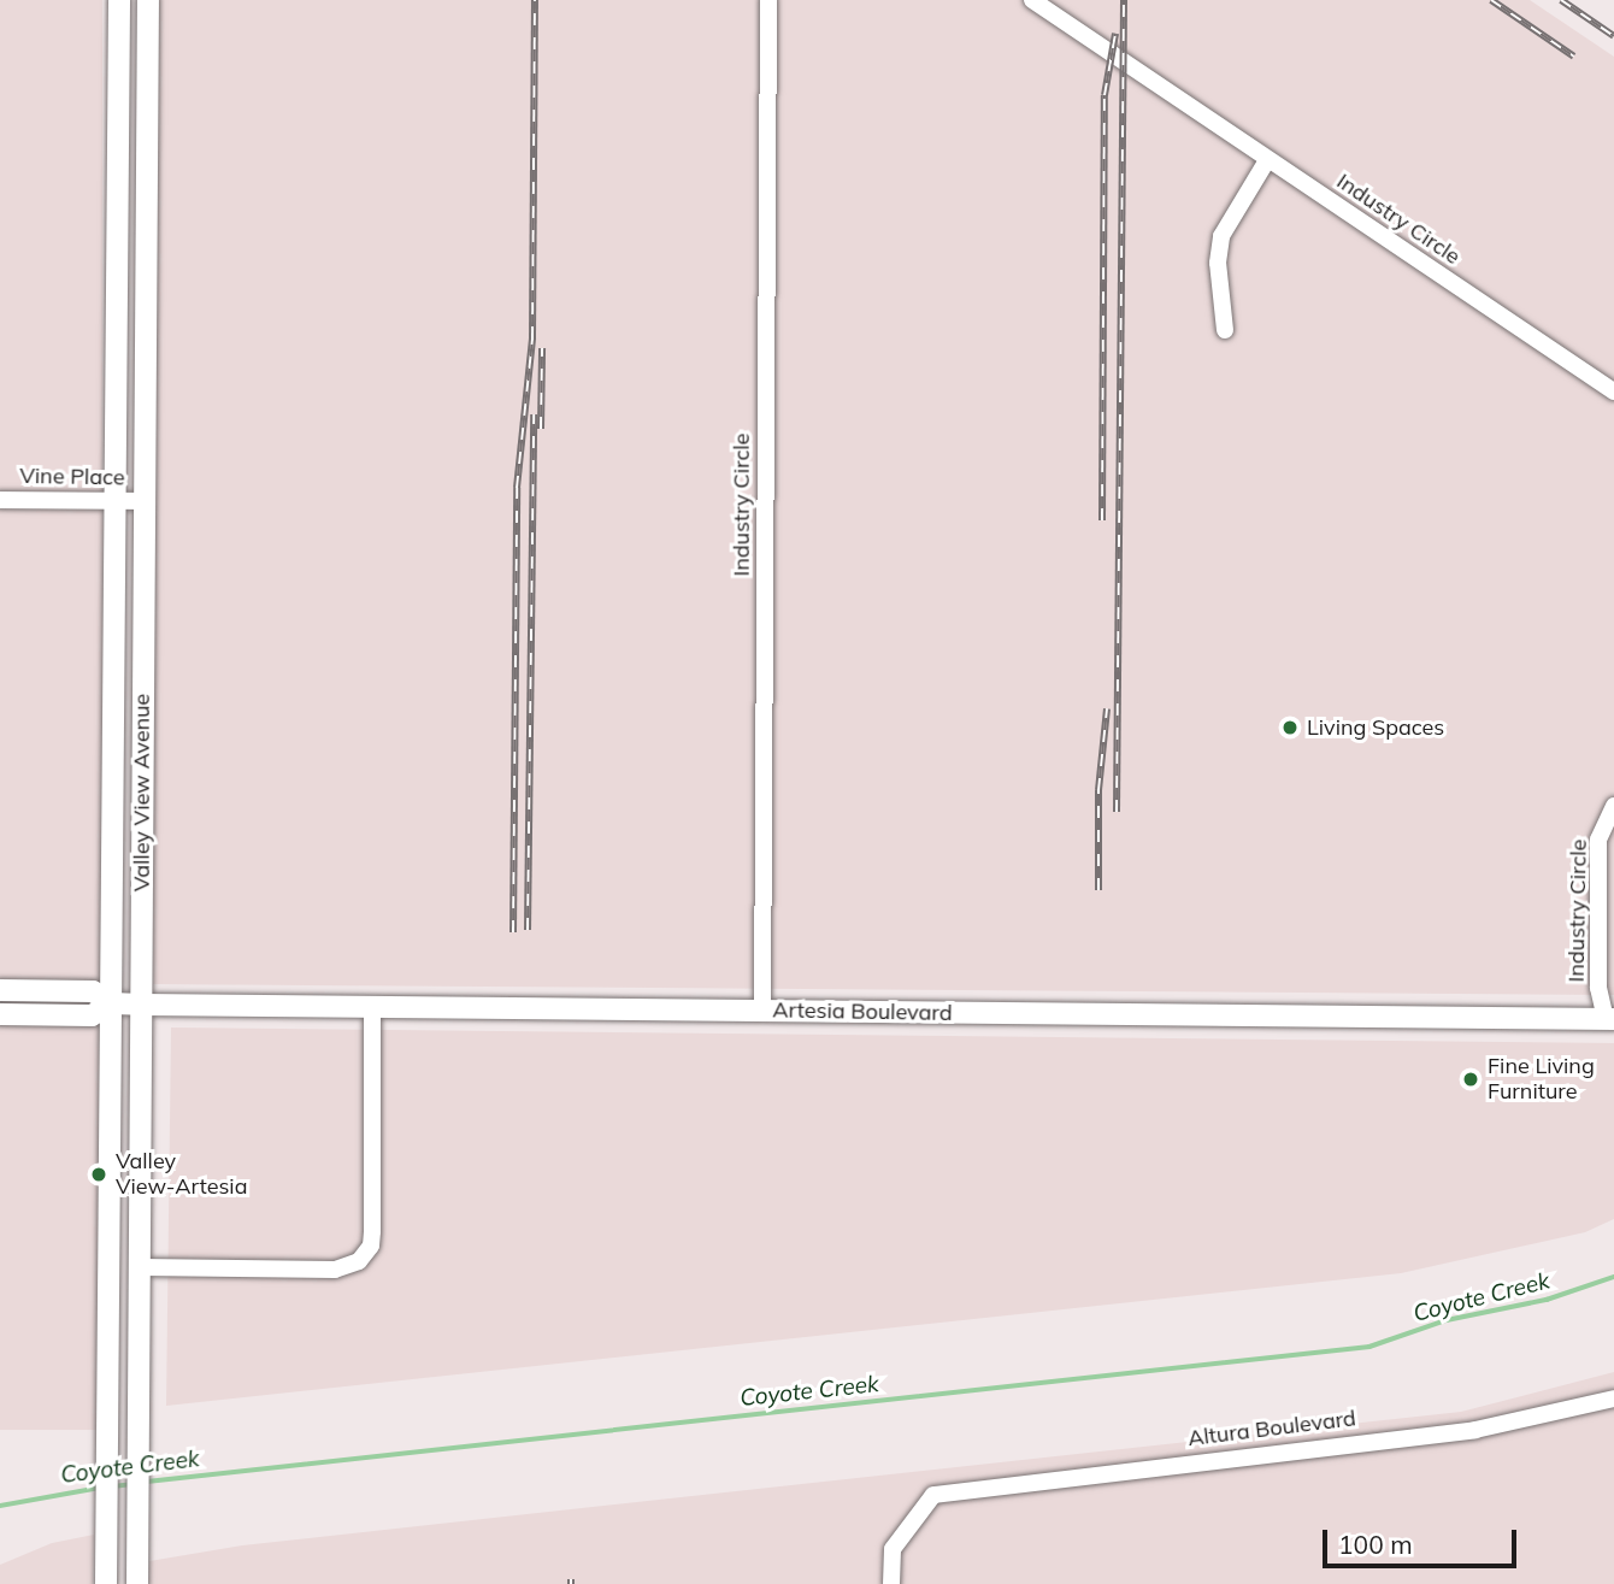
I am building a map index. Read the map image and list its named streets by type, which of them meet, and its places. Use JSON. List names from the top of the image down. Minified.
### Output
{"streets":{"main road":["Valley View Avenue","Artesia Boulevard"],"street":["Industry Circle","Vine Place","Altura Boulevard"]},"crossings":[["Industry Circle","Artesia Boulevard"],["Vine Place","Valley View Avenue"],["Valley View Avenue","Artesia Boulevard"]],"water":["Coyote Creek"],"places":["Living Spaces","Fine Living Furniture","Valley View-Artesia"],"scale_bar":"100 m"}
